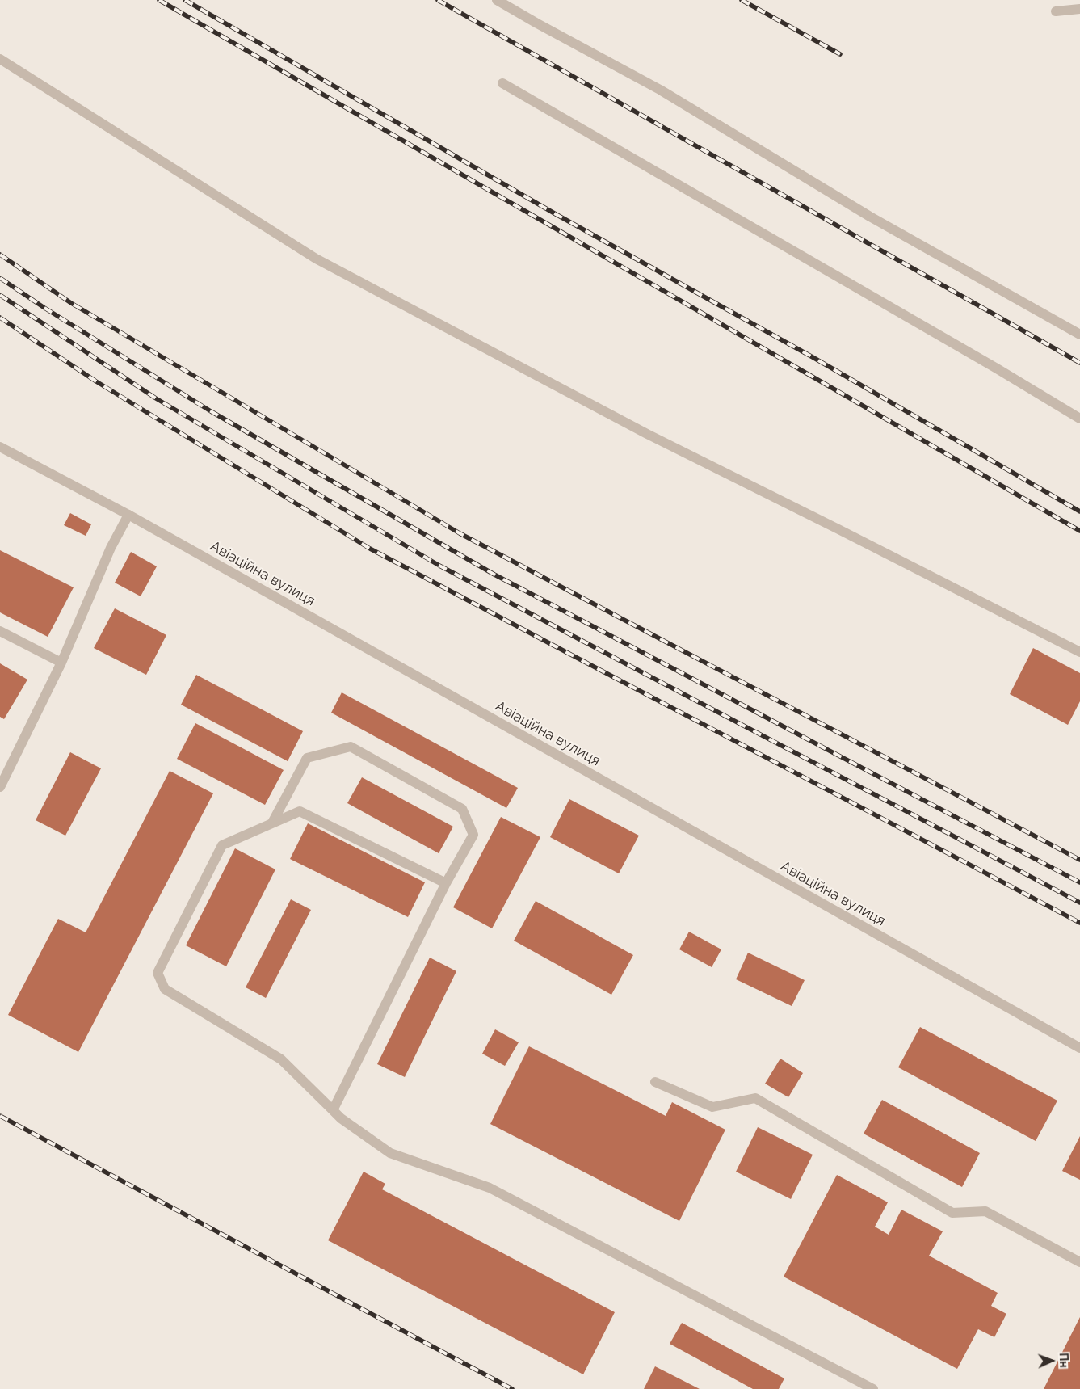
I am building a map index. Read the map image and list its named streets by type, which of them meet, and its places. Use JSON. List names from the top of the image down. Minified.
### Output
{"streets":{"street":["Авіаційна вулиця"]},"north":"right"}
